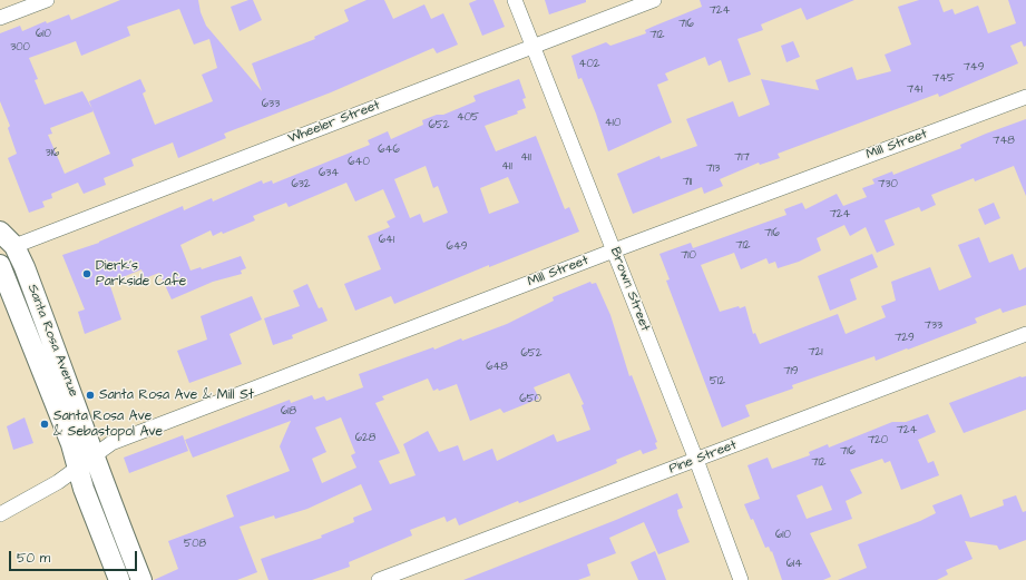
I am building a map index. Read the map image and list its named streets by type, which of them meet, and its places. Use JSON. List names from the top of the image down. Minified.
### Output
{"streets":{"main road":["Santa Rosa Avenue"],"street":["Wheeler Street","Mill Street","Brown Street","Pine Street"]},"crossings":[["Wheeler Street","Brown Street"],["Wheeler Street","Santa Rosa Avenue"],["Mill Street","Brown Street"],["Mill Street","Santa Rosa Avenue"],["Brown Street","Pine Street"]],"places":["Dierk's Parkside Cafe","Santa Rosa Ave & Mill St","Santa Rosa Ave & Sebastopol Ave"],"house_numbers":["724","716","610","712","300","402","749","745","741","633","405","410","652","748","646","316","411","717","640","411","713","634","711","632","730","724","716","641","712","649","710","733","729","721","652","648","719","512","650","618","724","628","720","716","712","610","508","614"],"scale_bar":"50 m"}
